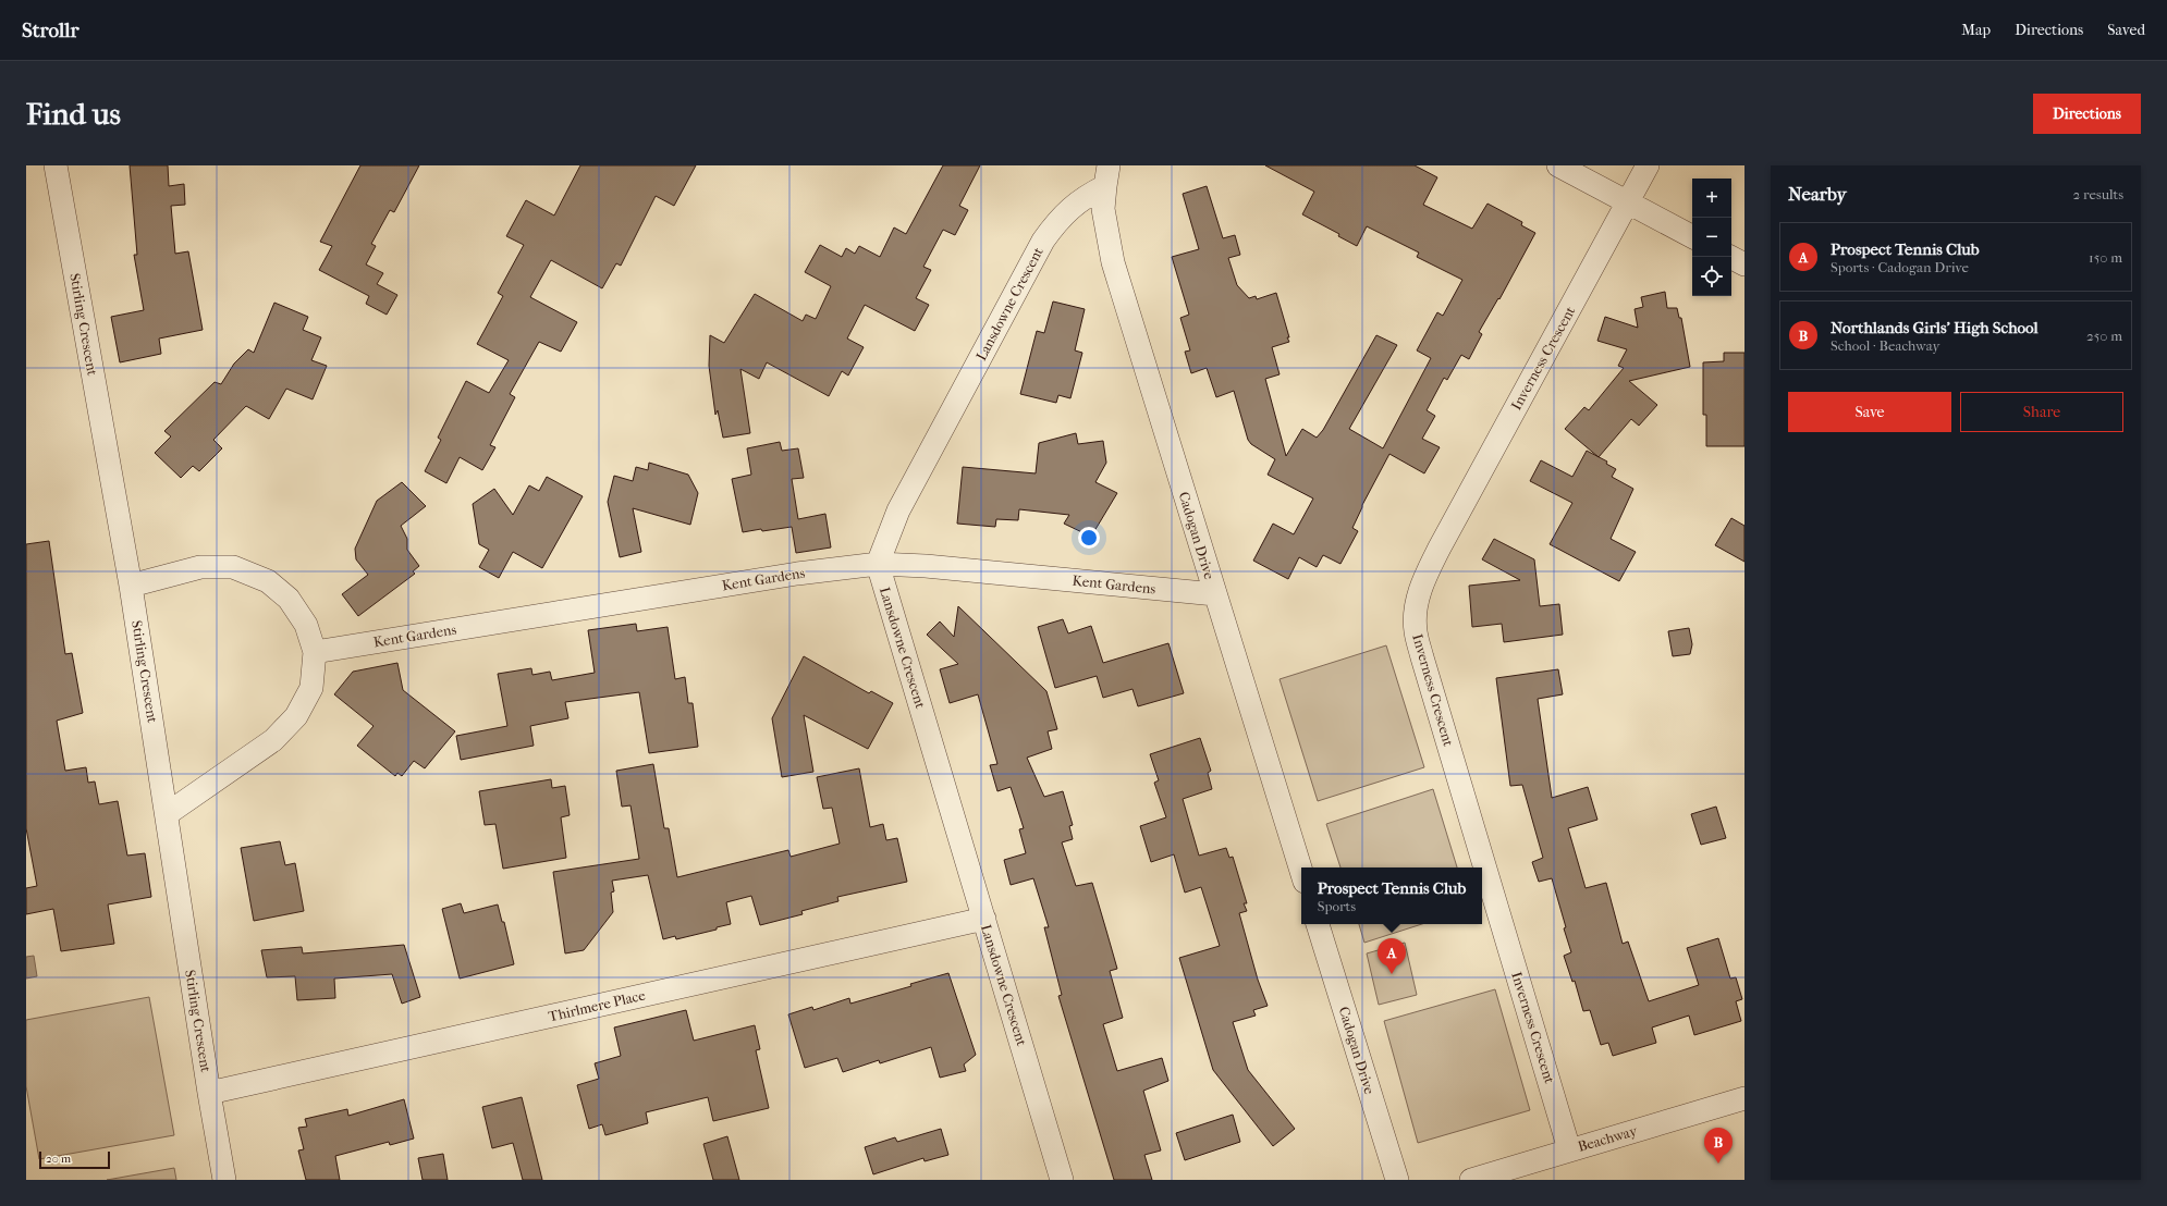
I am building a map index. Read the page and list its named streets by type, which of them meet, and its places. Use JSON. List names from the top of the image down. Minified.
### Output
{"streets":{"street":["Lansdowne Crescent","Stirling Crescent","Inverness Crescent","Cadogan Drive","Kent Gardens","Thirlmere Place","Beachway"]},"crossings":[["Lansdowne Crescent","Cadogan Drive"],["Lansdowne Crescent","Kent Gardens"],["Lansdowne Crescent","Thirlmere Place"],["Stirling Crescent","Thirlmere Place"],["Inverness Crescent","Beachway"],["Cadogan Drive","Kent Gardens"]],"scale_bar":"20 m","page":{"header":"Strollr","nav":["Map","Directions","Saved"],"buttons":["Directions",["Save","Share"]],"title":"Find us","heading":["Nearby","2 results"],"map_buttons":["+","−"],"list":[{"mark":"A","name":"Prospect Tennis Club","note":"Sports · Cadogan Drive","value":"150 m"},{"mark":"B","name":"Northlands Girls' High School","note":"School · Beachway","value":"250 m"}],"popup":["Prospect Tennis Club","Sports"],"pins":["A","B"],"scale":"20 m"}}
